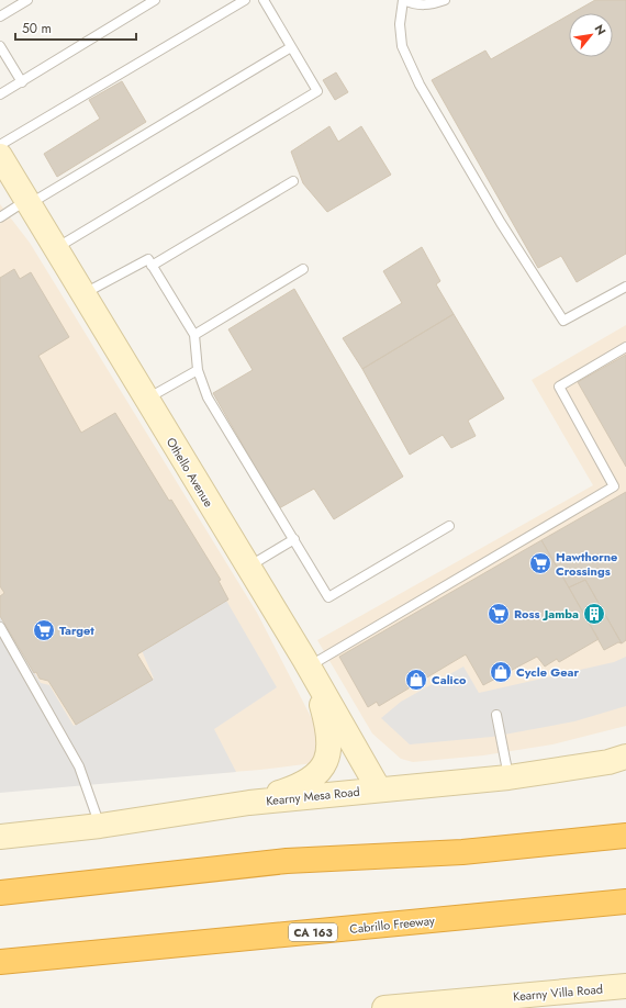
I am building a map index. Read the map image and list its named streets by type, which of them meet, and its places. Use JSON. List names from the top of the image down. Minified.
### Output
{"streets":{"highway":["Cabrillo Freeway","CA 163"],"street":["Othello Avenue","Kearny Mesa Road","Kearny Villa Road"]},"crossings":[["Othello Avenue","Kearny Mesa Road"]],"places":{"supermarket":["Hawthorne Crossings","Ross","Target"],"building":["Jamba"],"shop":["Cycle Gear","Calico"]},"scale_bar":"50 m","north":"top right"}
